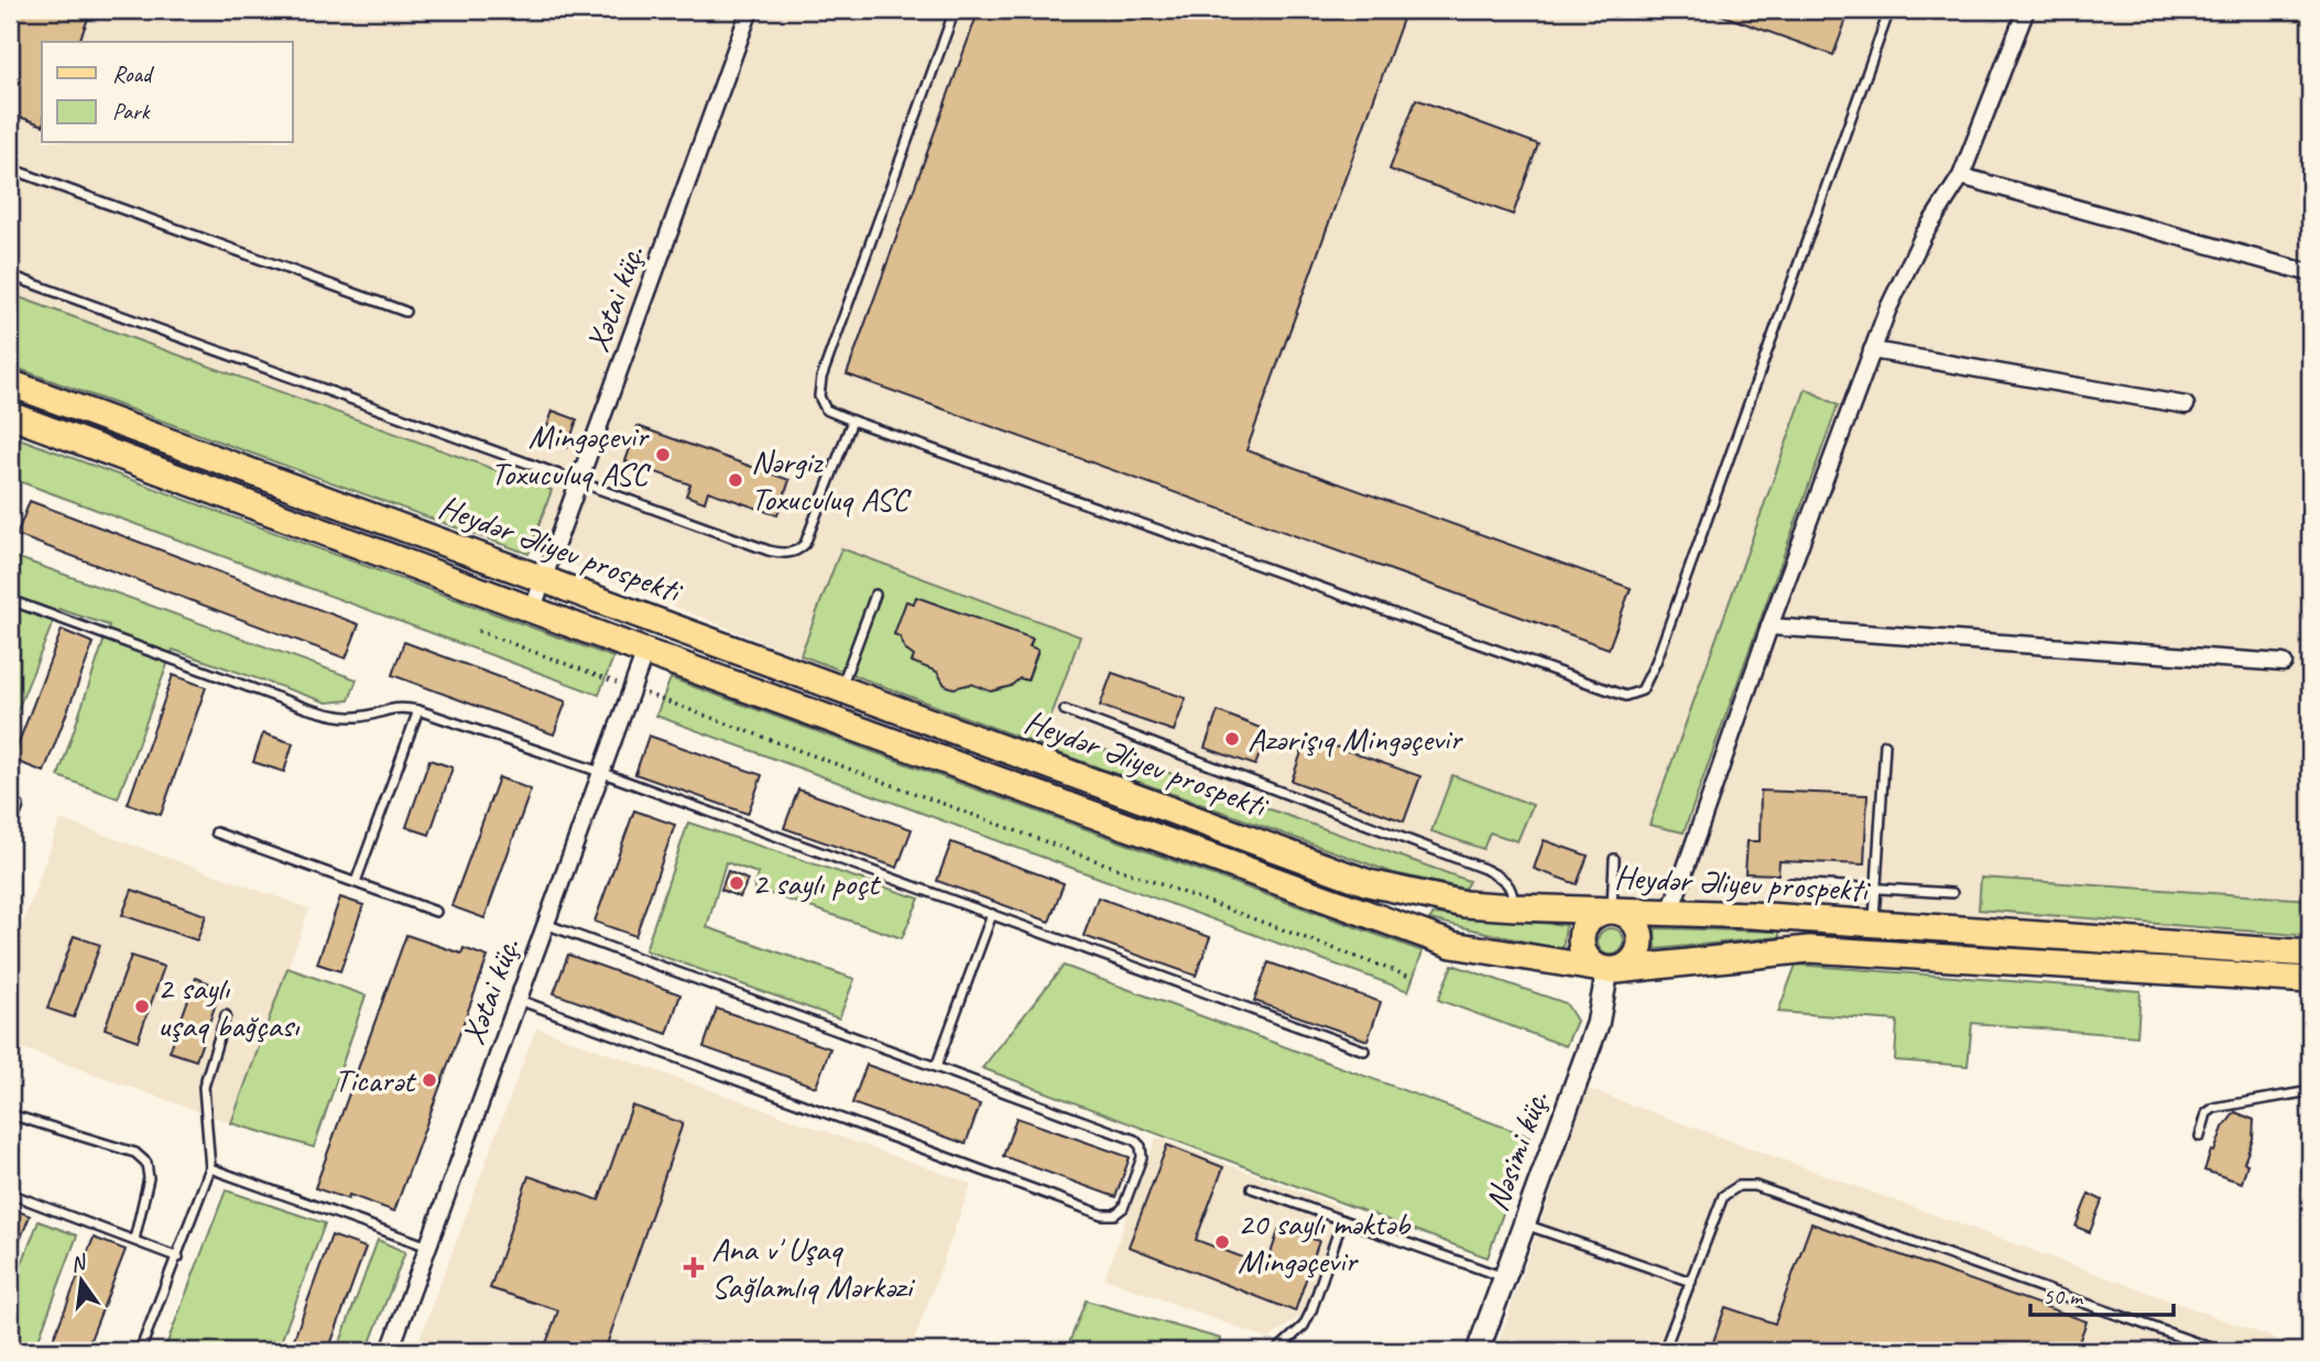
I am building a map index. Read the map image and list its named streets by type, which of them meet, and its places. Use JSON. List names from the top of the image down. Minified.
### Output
{"streets":{"main road":["Heydər Əliyev prospekti"],"street":["Xətai küç.","Nəsimi küç."]},"crossings":[["Xətai küç.","Heydər Əliyev prospekti"],["Heydər Əliyev prospekti","Nəsimi küç."]],"places":{"other":["Mingəçevir Toxuculuq ASC","Nərgiz Toxuculuq ASC","Azərişıq Mingəçevir","2 saylı poçt","2 saylı uşaq bağçası","Ticarət","20 saylı məktəb Mingəçevir"],"health":["Ana v' Uşaq Sağlamlıq Mərkəzi"]},"legend":["Road","Park"],"scale_bar":"50 m","north":"top"}
